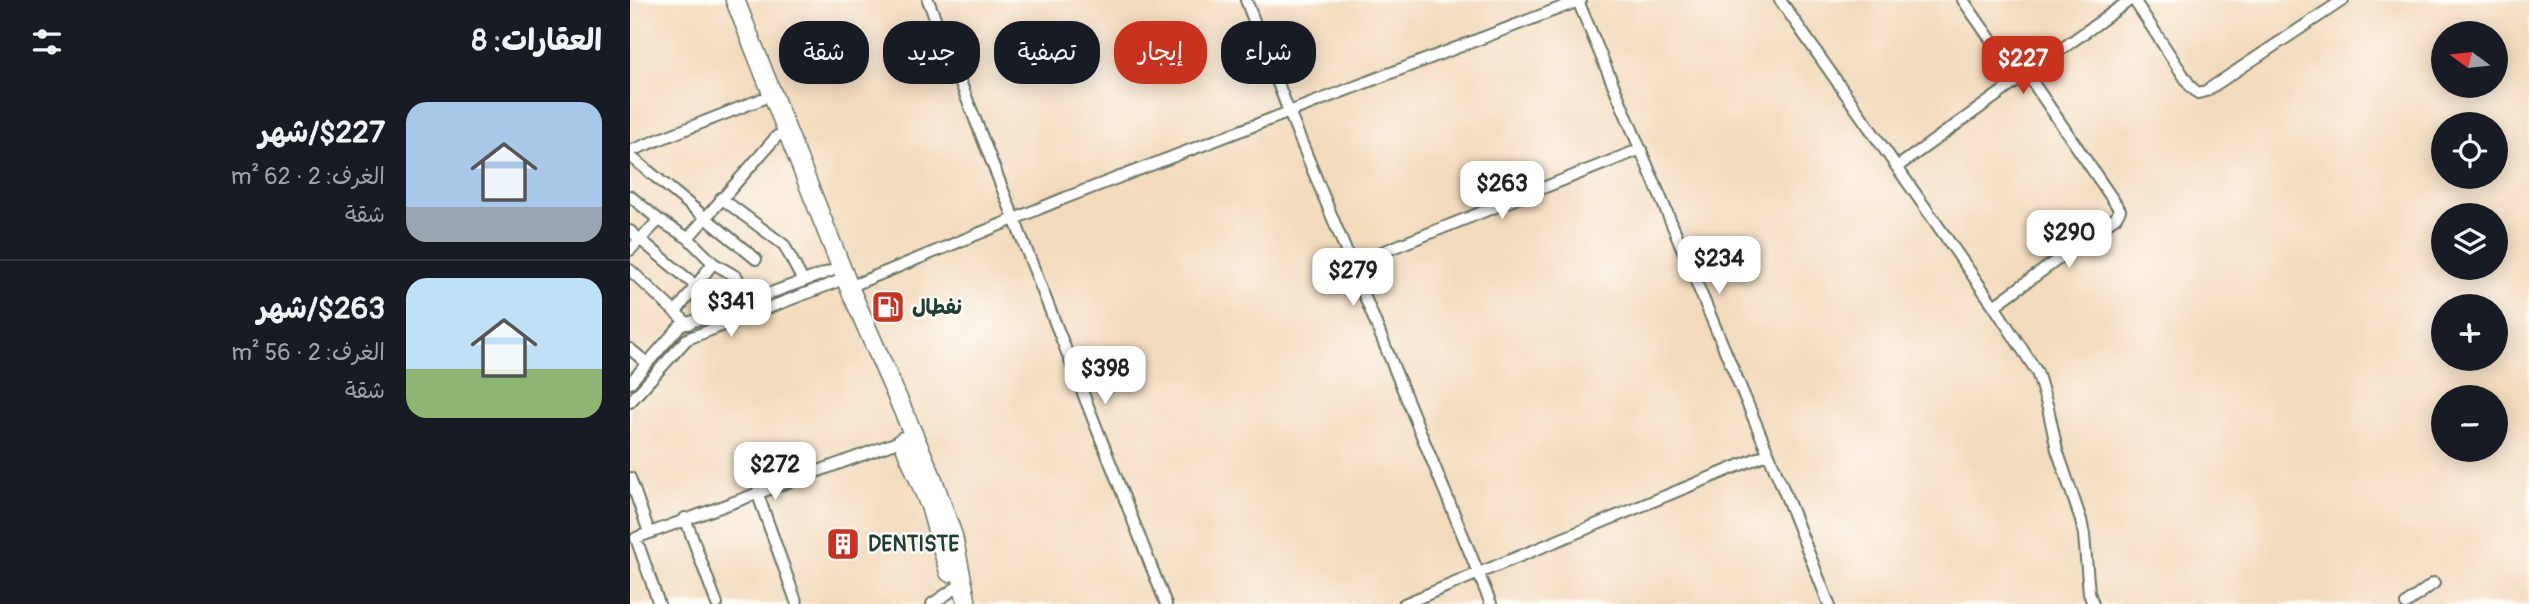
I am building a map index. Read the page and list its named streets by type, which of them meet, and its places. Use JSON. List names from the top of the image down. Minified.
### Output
{"places":{"fuel station":["نفطال"],"building":["DENTISTE"]},"north":"left","page":{"heading":"العقارات: 8","map_buttons":["+","−"],"chip":["شراء","إيجار","تصفية","جديد","شقة"],"price":["$227","$263","$290","$234","$279","$341","$398","$272"],"list":[{"name":"$227/شهر","note":"الغرف: 2 · 62 m² · شقة"},{"name":"$263/شهر","note":"الغرف: 2 · 56 m² · شقة"}]}}
